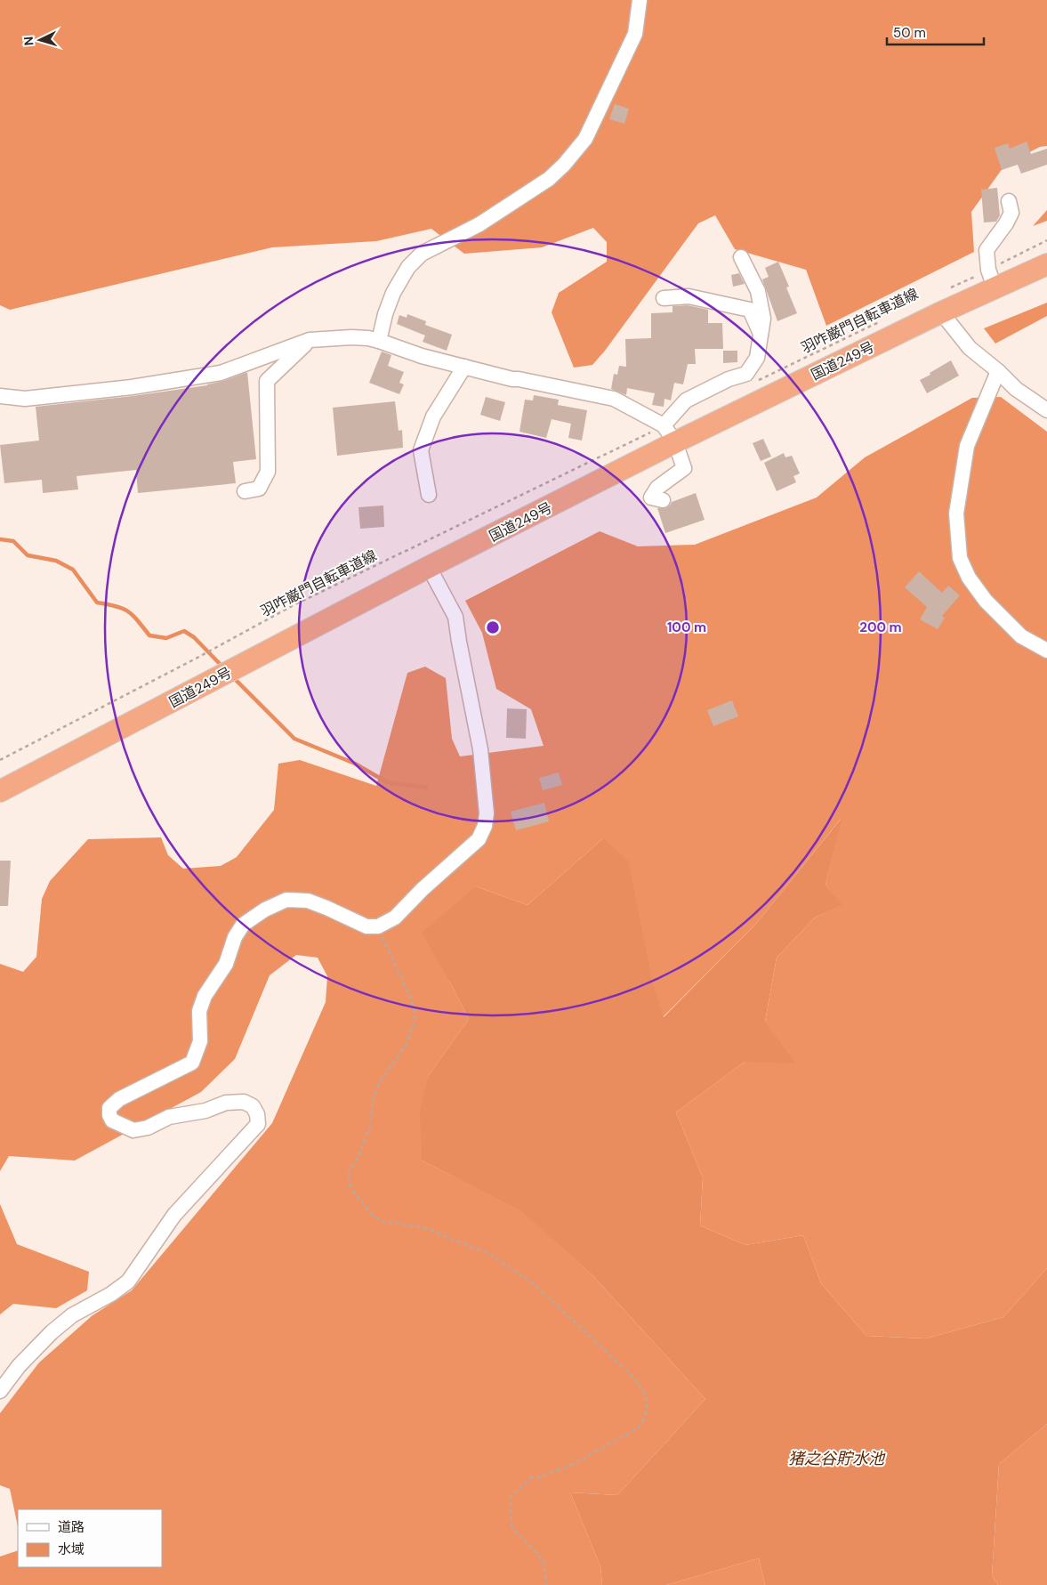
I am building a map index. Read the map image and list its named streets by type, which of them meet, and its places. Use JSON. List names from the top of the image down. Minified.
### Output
{"streets":{"highway":["国道249号"],"path":["羽咋巌門自転車道線"]},"crossings":[["羽咋巌門自転車道線","国道249号"]],"water":["猪之谷貯水池"],"legend":["道路","水域"],"scale_bar":"50 m","north":"left","rings":["100 m","200 m"]}
